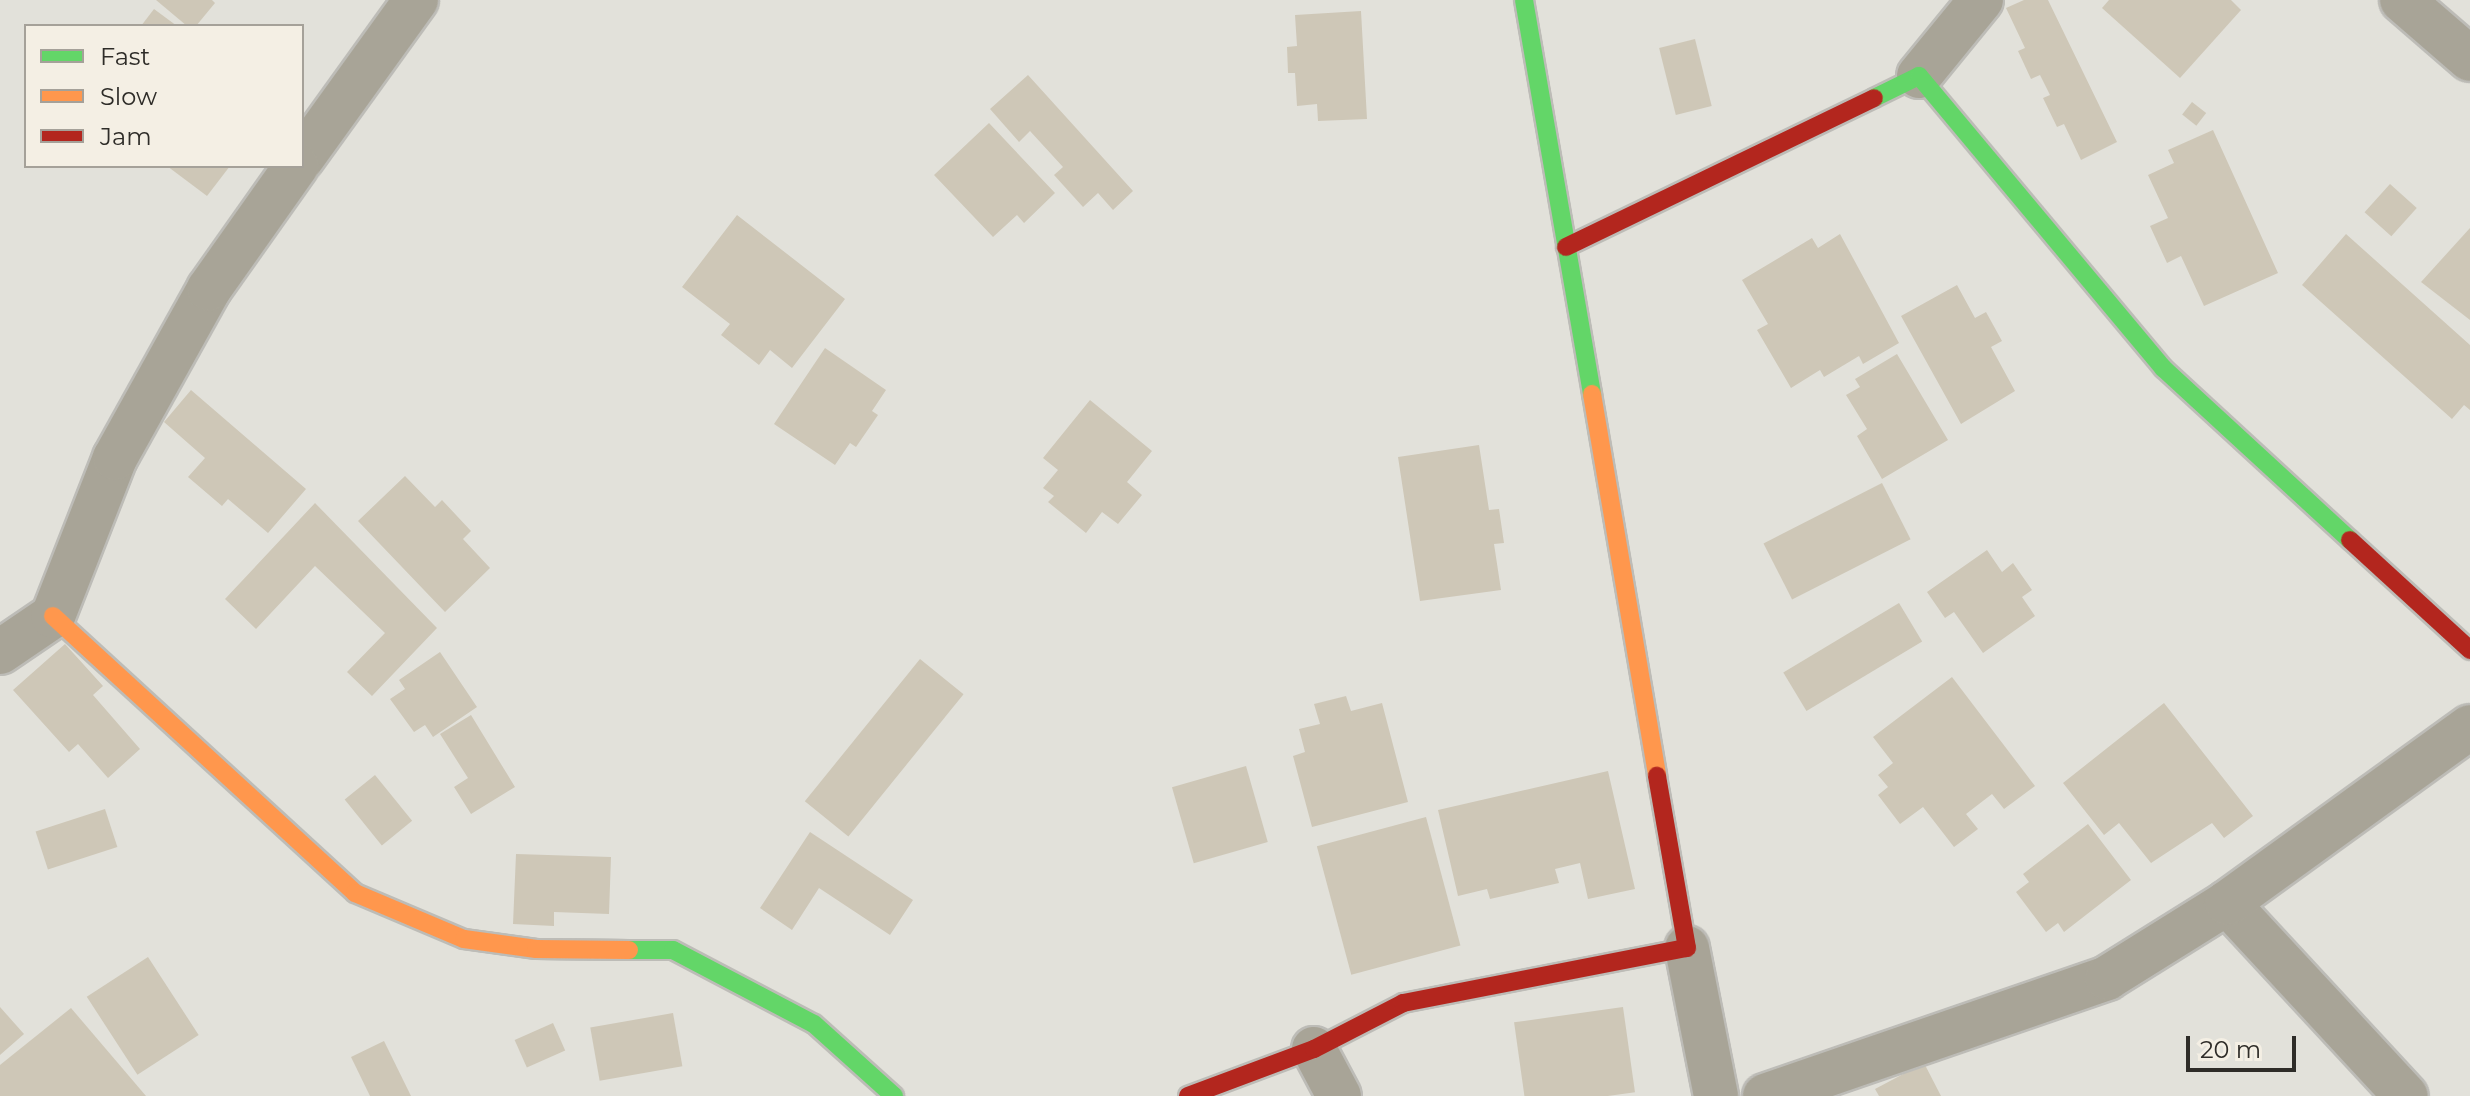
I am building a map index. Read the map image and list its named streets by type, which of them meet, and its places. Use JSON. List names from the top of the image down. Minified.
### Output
{"legend":["Fast","Slow","Jam"],"scale_bar":"20 m"}
